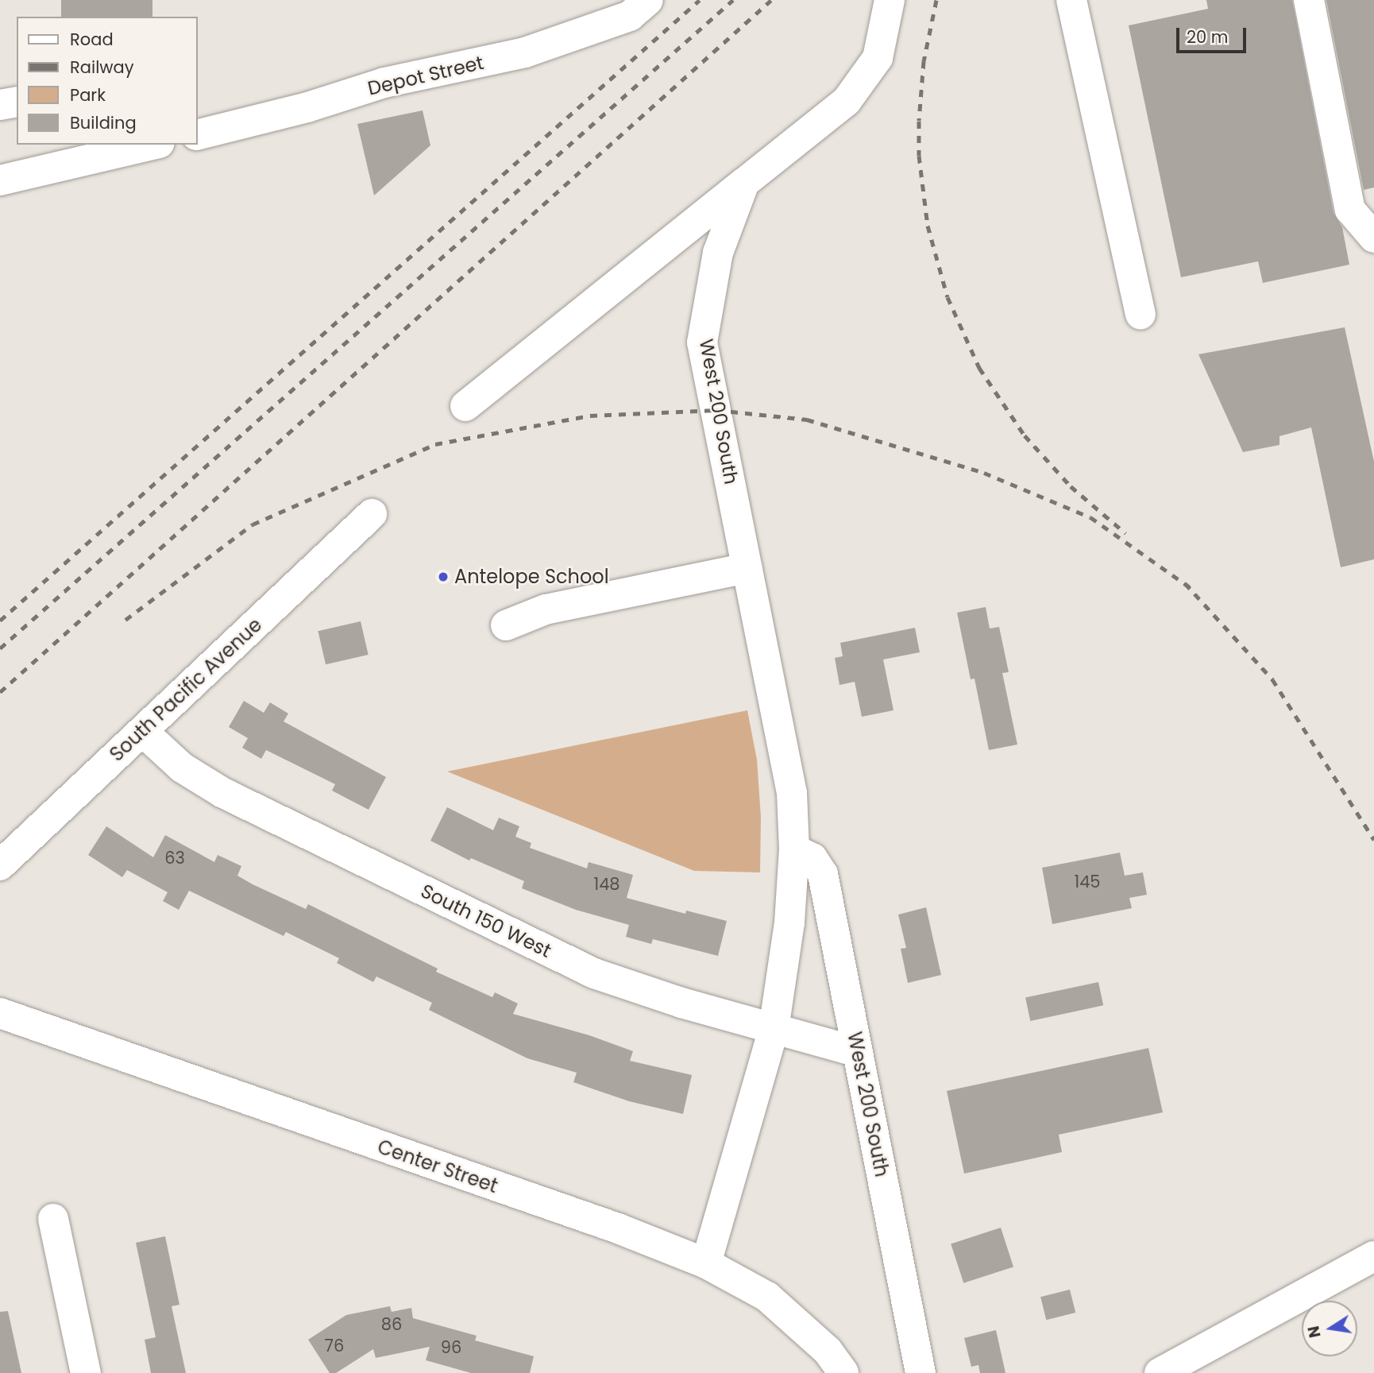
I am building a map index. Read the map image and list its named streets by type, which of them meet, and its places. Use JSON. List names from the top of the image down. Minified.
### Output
{"streets":{"street":["Depot Street","West 200 South","South Pacific Avenue","South 150 West","Center Street"]},"crossings":[["West 200 South","South 150 West"],["West 200 South","Center Street"],["South Pacific Avenue","South 150 West"]],"places":["Antelope School"],"house_numbers":["63","145","148","86","76","96"],"legend":["Road","Railway","Park","Building"],"scale_bar":"20 m","north":"left"}
